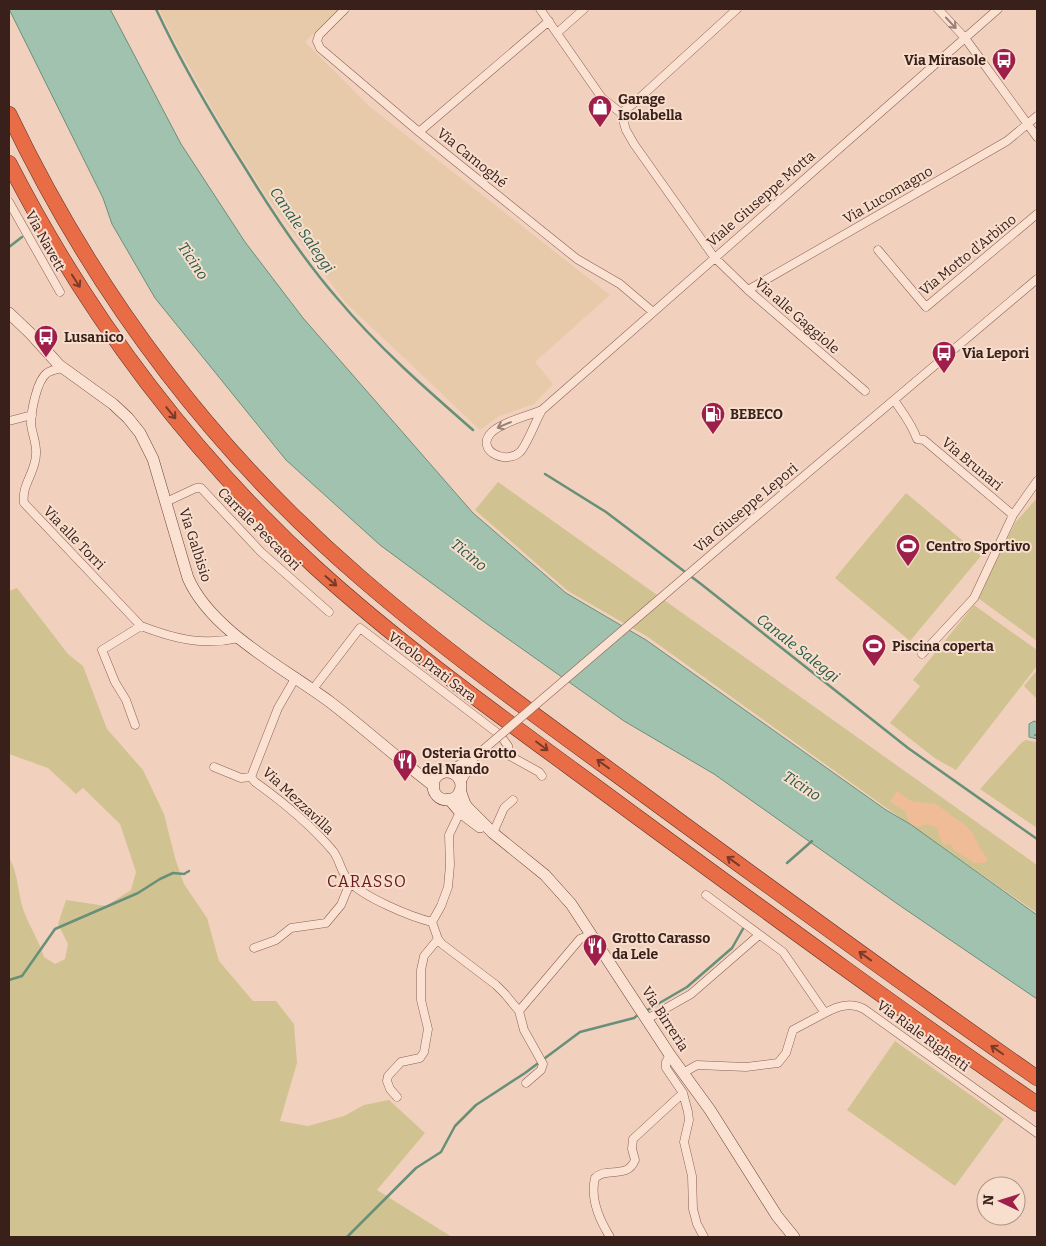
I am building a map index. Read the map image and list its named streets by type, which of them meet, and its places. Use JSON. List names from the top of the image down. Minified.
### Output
{"streets":{"street":["Via Camoghé","Via Lucomagno","Viale Giuseppe Motta","Via Navett","Via Motto d'Arbino","Via alle Gaggiole","Via Brunari","Via Giuseppe Lepori","Carrale Pescatori","Via alle Torri","Via Galbisio","Vicolo Prati Sara","Via Mezzavilla","Via Birreria","Via Riale Righetti"]},"crossings":[["Via Camoghé","Viale Giuseppe Motta"],["Via Lucomagno","Via alle Gaggiole"],["Viale Giuseppe Motta","Via alle Gaggiole"],["Via Brunari","Via Giuseppe Lepori"],["Via Giuseppe Lepori","Via Galbisio"],["Via Giuseppe Lepori","Via Birreria"],["Carrale Pescatori","Via Galbisio"],["Via alle Torri","Via Galbisio"],["Via Galbisio","Vicolo Prati Sara"],["Via Galbisio","Via Mezzavilla"],["Via Galbisio","Via Birreria"],["Via Birreria","Via Riale Righetti"]],"districts":["CARASSO"],"water":["Canale Saleggi","Ticino"],"places":{"bus stop":["Via Mirasole","Lusanico","Via Lepori"],"shop":["Garage Isolabella"],"fuel station":["BEBECO"],"sports":["Centro Sportivo","Piscina coperta"],"restaurant":["Osteria Grotto del Nando","Grotto Carasso da Lele"]},"north":"left"}
